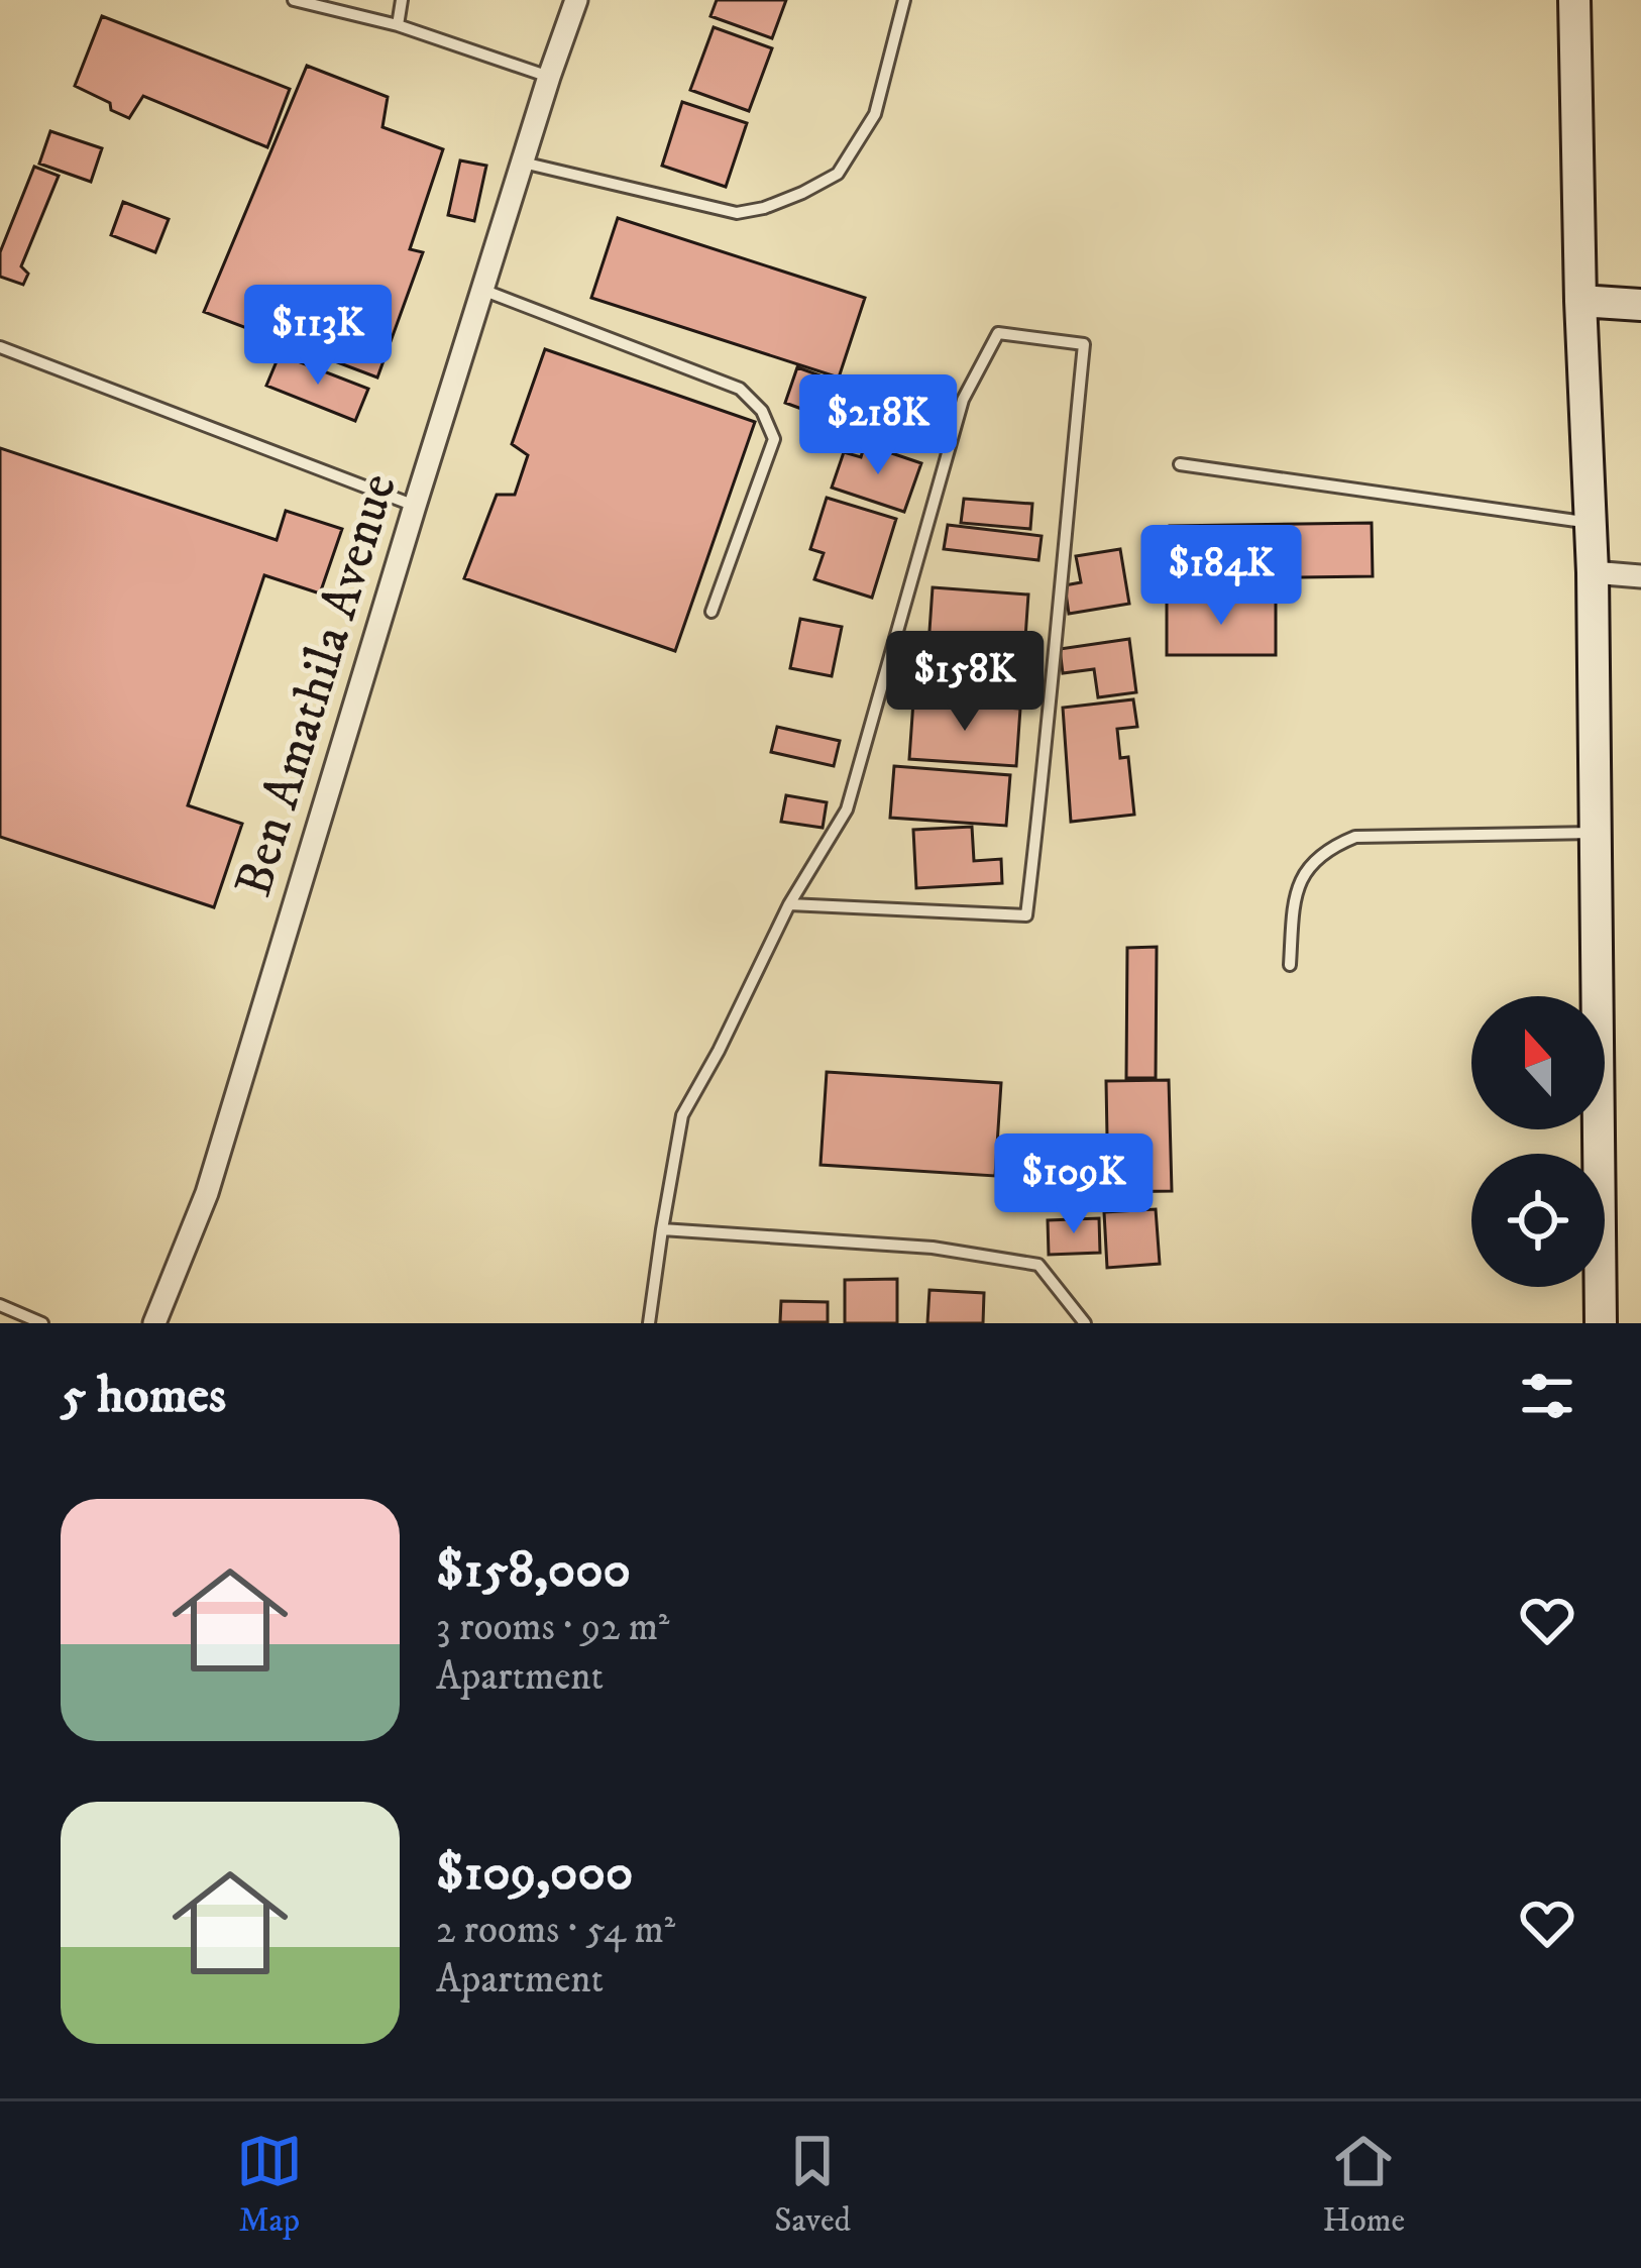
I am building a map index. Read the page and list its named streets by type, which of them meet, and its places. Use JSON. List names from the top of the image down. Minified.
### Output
{"streets":{"street":["Ben Amathila Avenue"]},"north":"top","page":{"price":["$113K","$218K","$184K","$158K","$109K"],"heading":"5 homes","list":[{"name":"$158,000","note":"3 rooms · 92 m² · Apartment"},{"name":"$109,000","note":"2 rooms · 54 m² · Apartment"}],"tabs":["Map","Saved","Home"]}}
